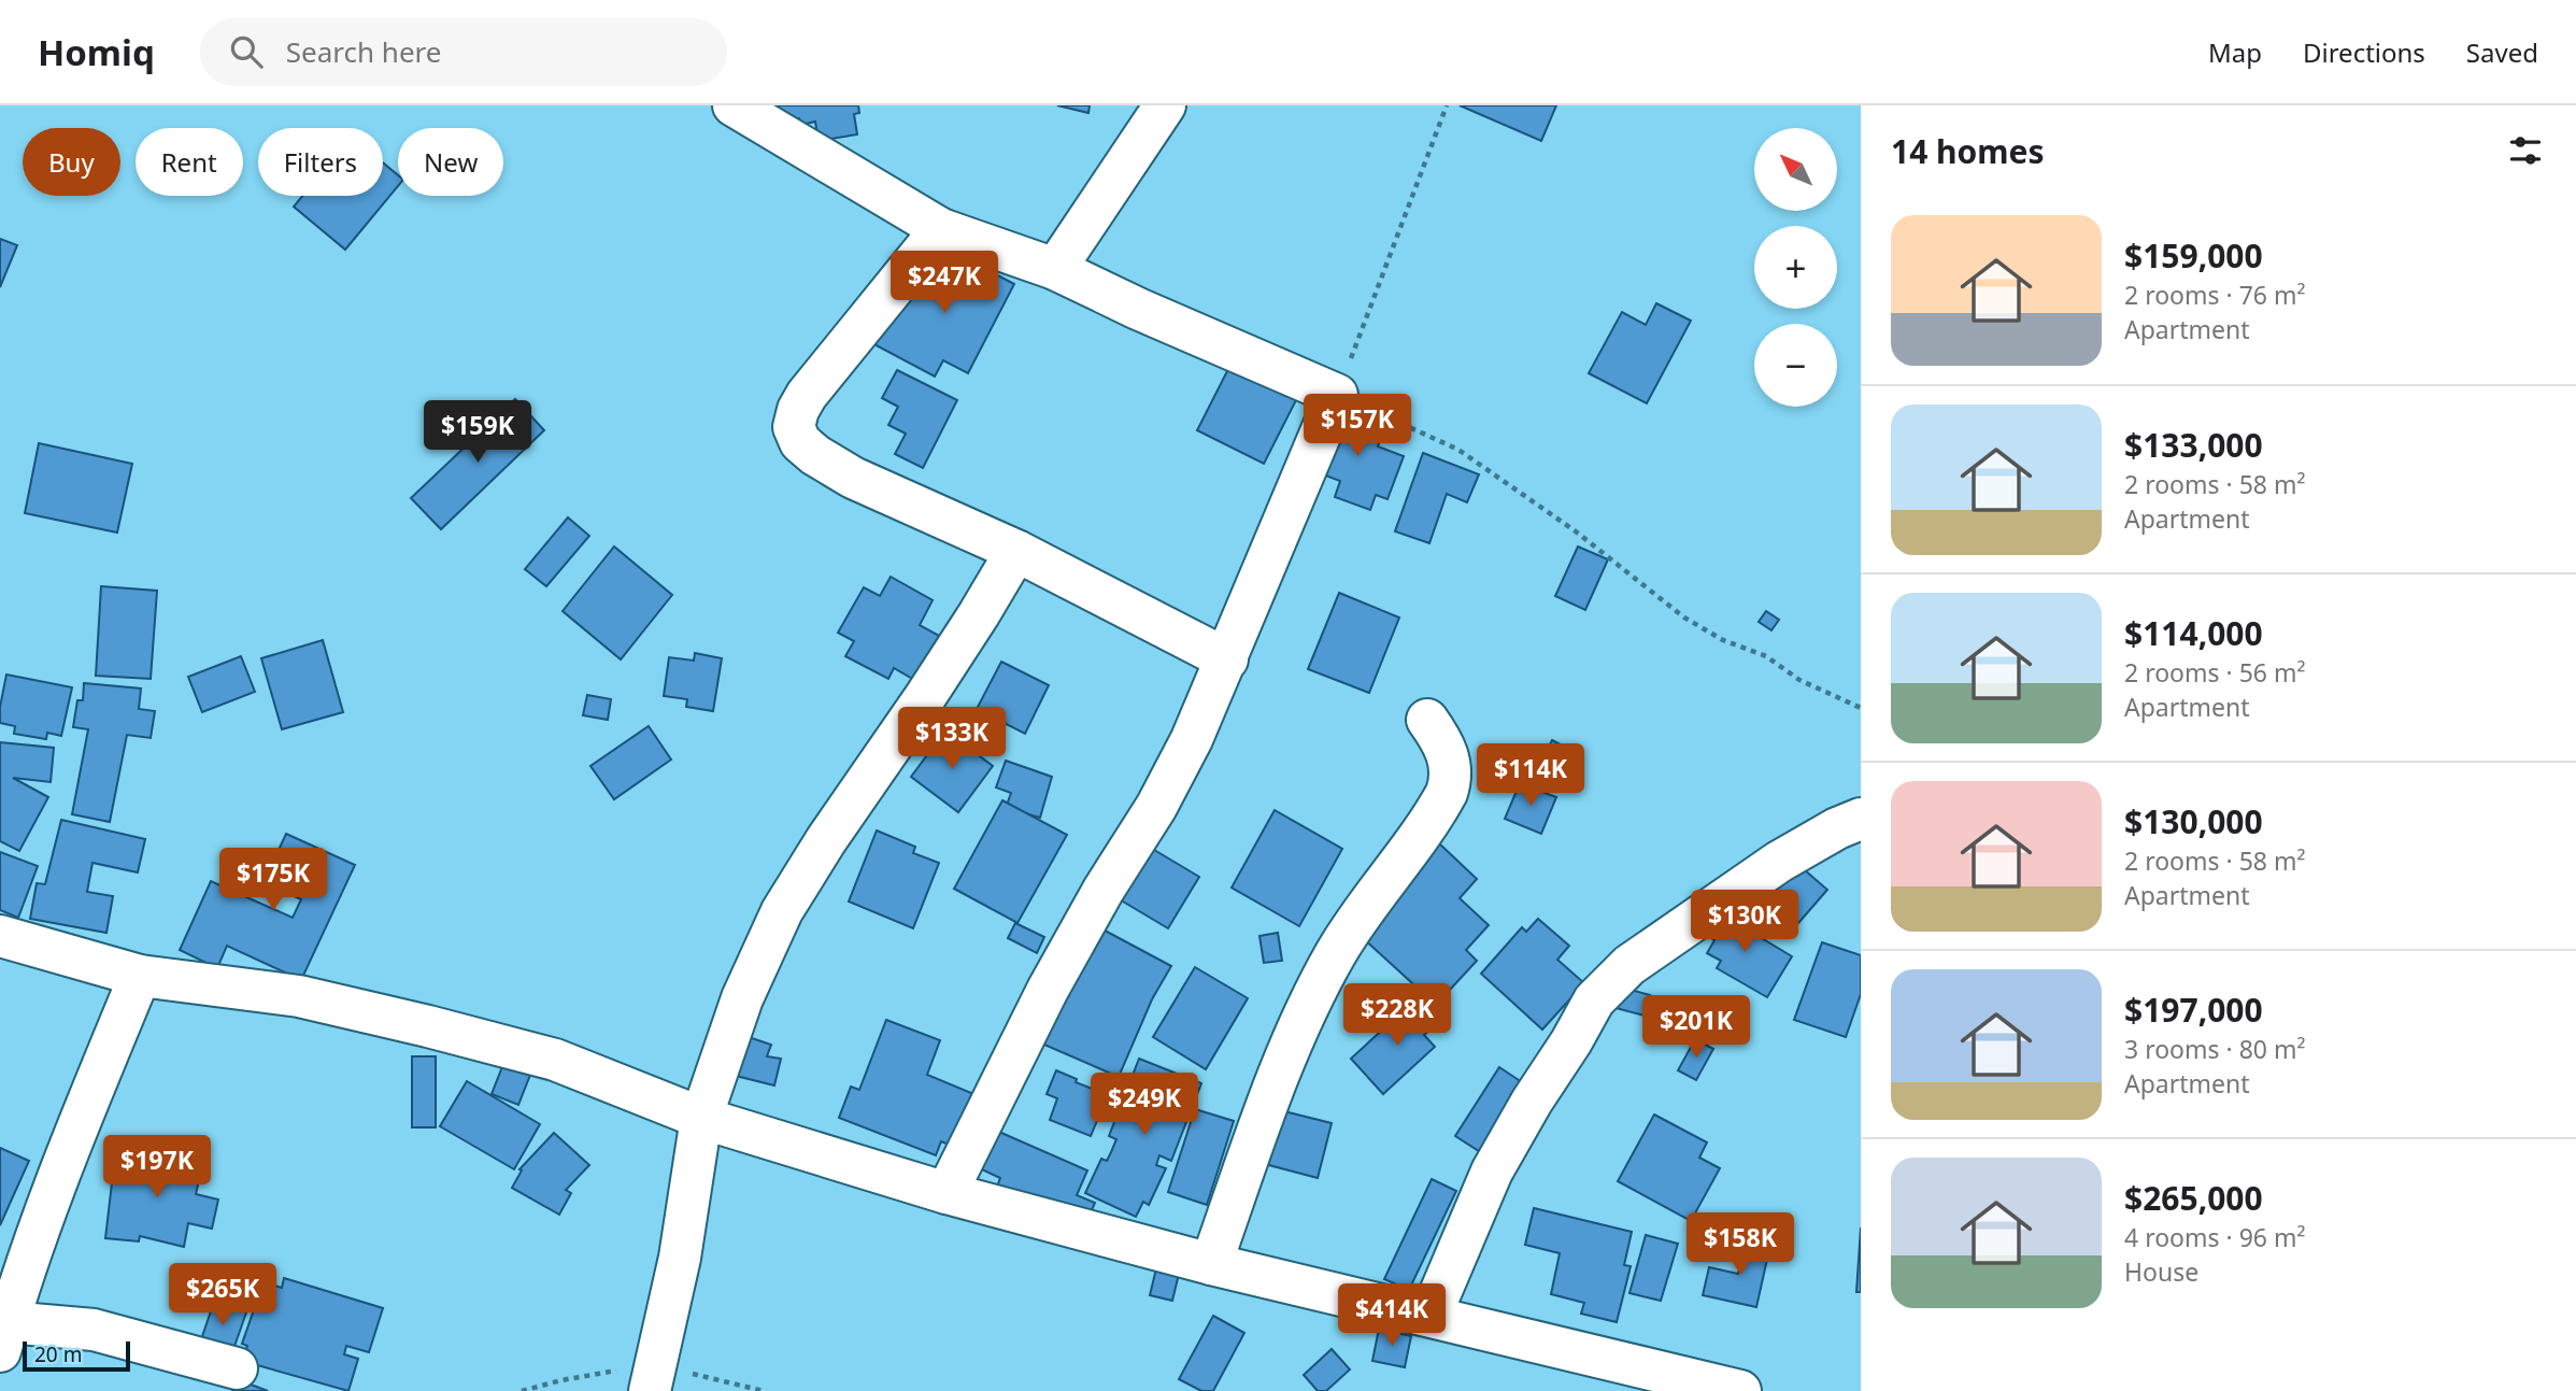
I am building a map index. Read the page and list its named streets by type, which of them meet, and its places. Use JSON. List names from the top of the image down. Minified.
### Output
{"scale_bar":"20 m","north":"top left","page":{"header":"Homiq","search":"Search here","nav":["Map","Directions","Saved"],"heading":"14 homes","map_buttons":["+","−"],"chip":["Buy","Rent","Filters","New"],"list":[{"name":"$159,000","note":"2 rooms · 76 m² · Apartment"},{"name":"$133,000","note":"2 rooms · 58 m² · Apartment"},{"name":"$114,000","note":"2 rooms · 56 m² · Apartment"},{"name":"$130,000","note":"2 rooms · 58 m² · Apartment"},{"name":"$197,000","note":"3 rooms · 80 m² · Apartment"},{"name":"$265,000","note":"4 rooms · 96 m² · House"}],"price":["$247K","$157K","$159K","$133K","$114K","$175K","$130K","$228K","$201K","$249K","$197K","$158K","$265K","$414K"],"scale":"20 m"}}
